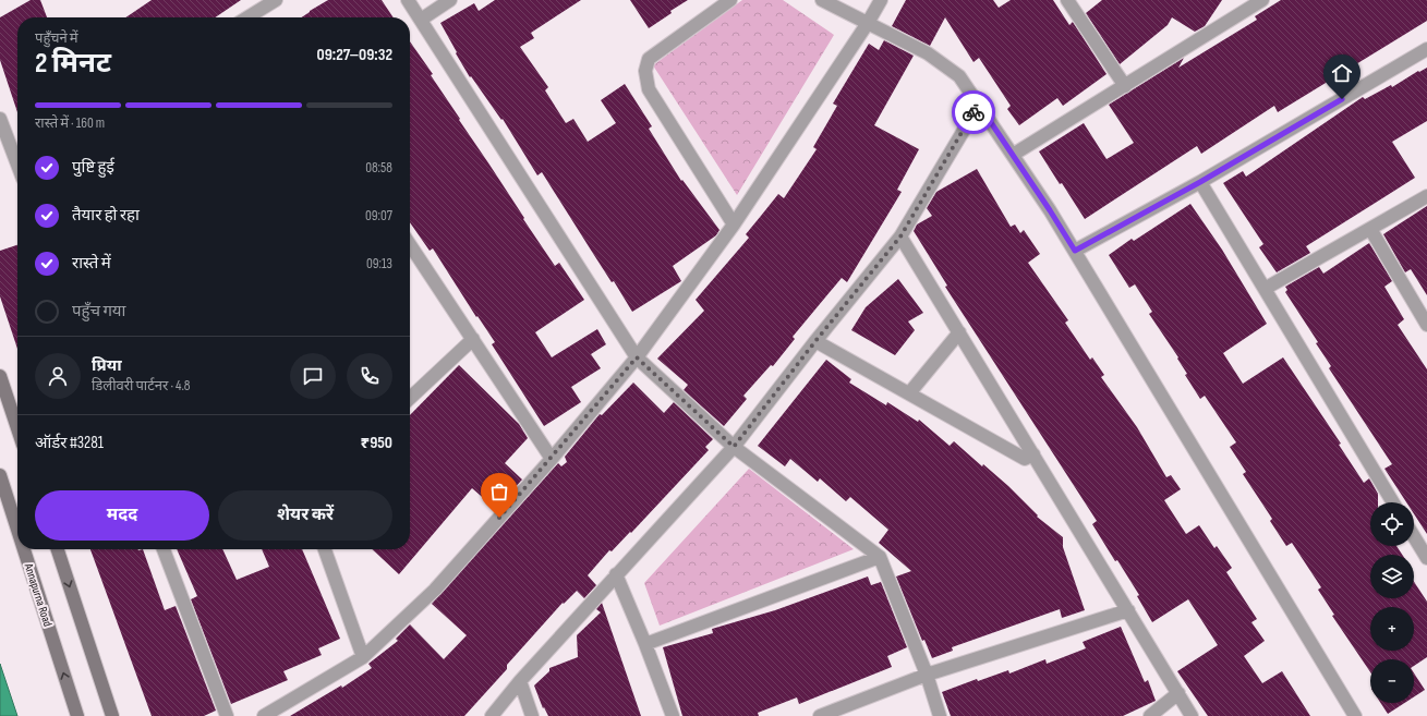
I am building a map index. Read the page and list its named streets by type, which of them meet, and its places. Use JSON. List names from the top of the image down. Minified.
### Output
{"streets":{"main road":["Annapurna Road"]},"page":{"heading":["2 मिनट","पहुँचने में","09:27–09:32"],"panel":["प्रिया","डिलीवरी पार्टनर · 4.8","ऑर्डर #3281","₹950"],"bar":"रास्ते में · 160 m","list":[["पुष्टि हुई","08:58"],["तैयार हो रहा","09:07"],["रास्ते में","09:13"],"पहुँच गया"],"buttons":["मदद","शेयर करें"],"map_buttons":["+","−"]}}
